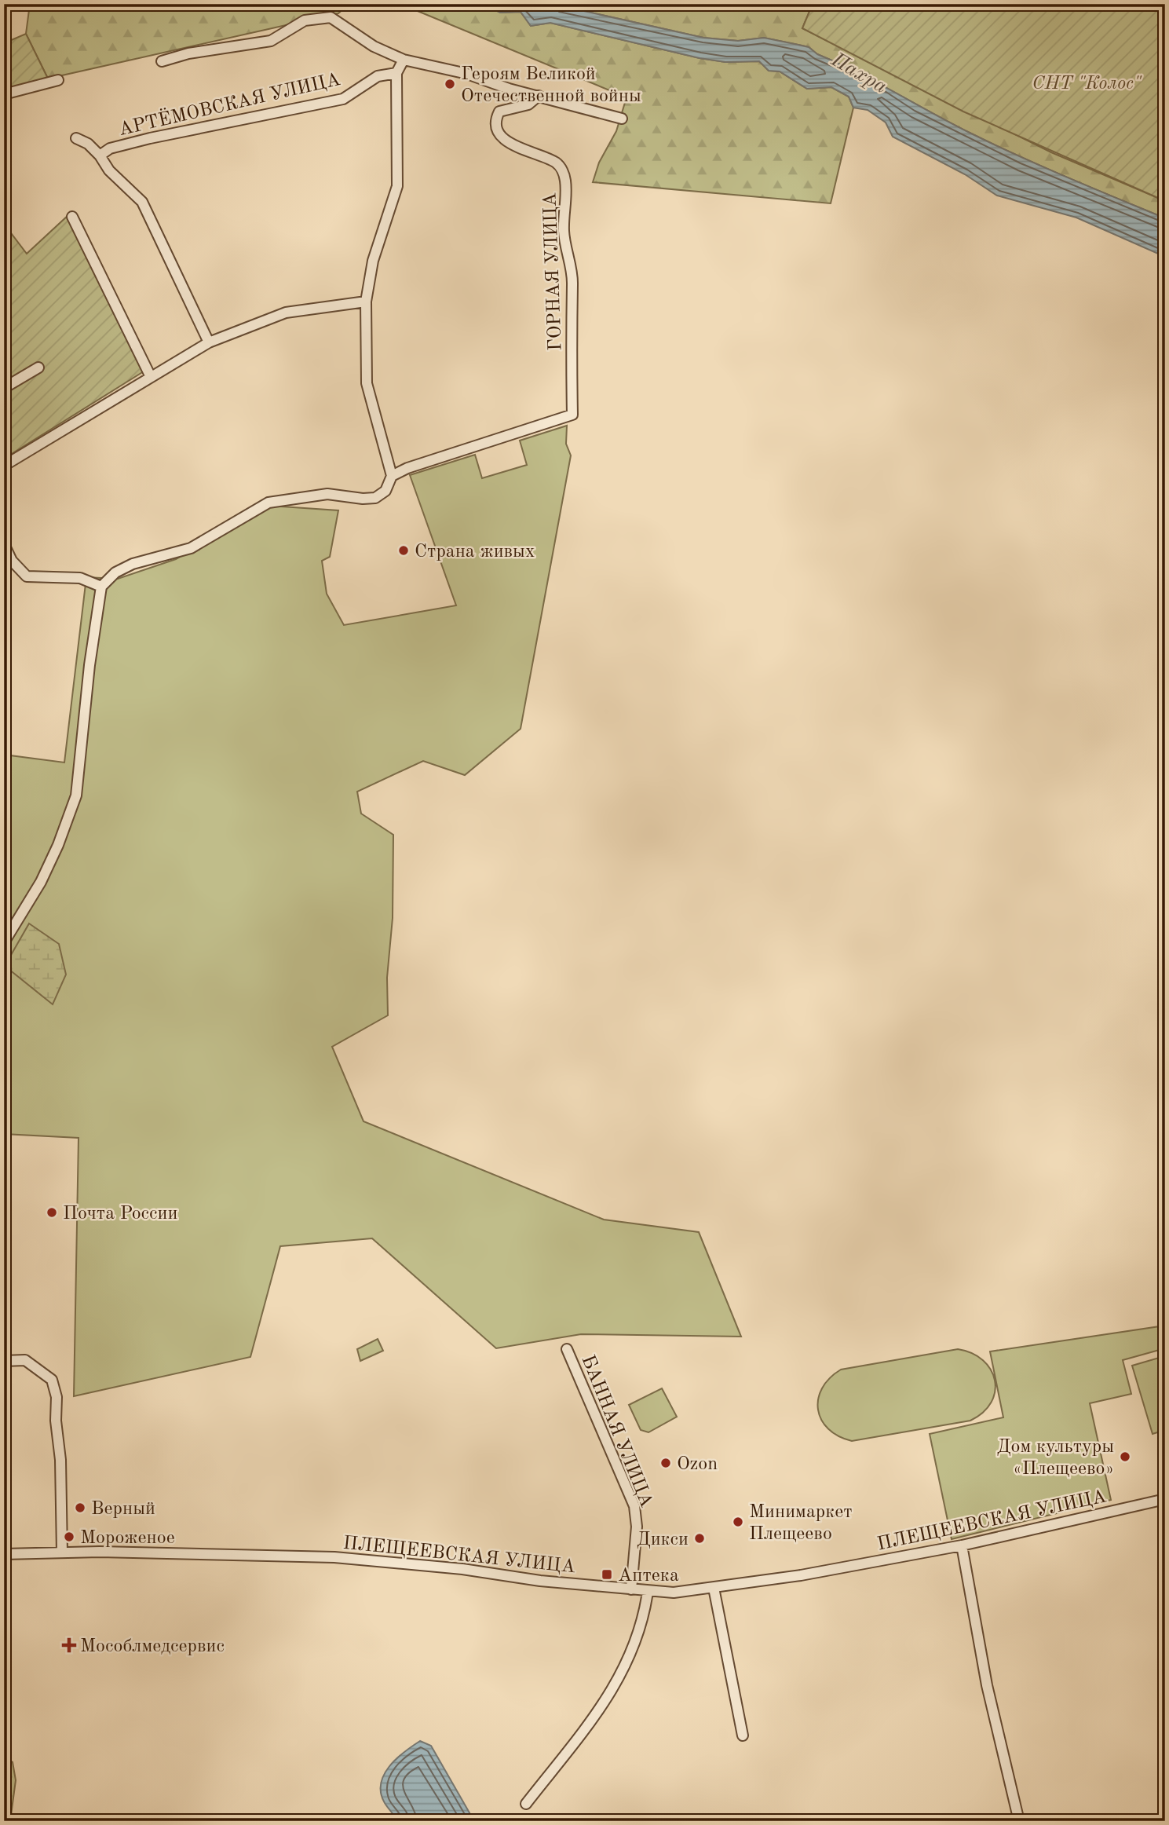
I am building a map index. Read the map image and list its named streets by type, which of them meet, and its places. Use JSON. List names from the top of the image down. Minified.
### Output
{"streets":{"street":["АРТЁМОВСКАЯ УЛИЦА","ГОРНАЯ УЛИЦА","БАННАЯ УЛИЦА","ПЛЕЩЕЕВСКАЯ УЛИЦА"]},"crossings":[["БАННАЯ УЛИЦА","ПЛЕЩЕЕВСКАЯ УЛИЦА"]],"water":["Пахра"],"parks":["СНТ \"Колос\""],"places":{"other":["Героям Великой Отечественной войны","Страна живых","Почта России","Дом культуры «Плещеево»","Ozon","Верный","Минимаркет Плещеево","Мороженое","Дикси"],"transit":["Аптека"],"health":["Мособлмедсервис"]}}
